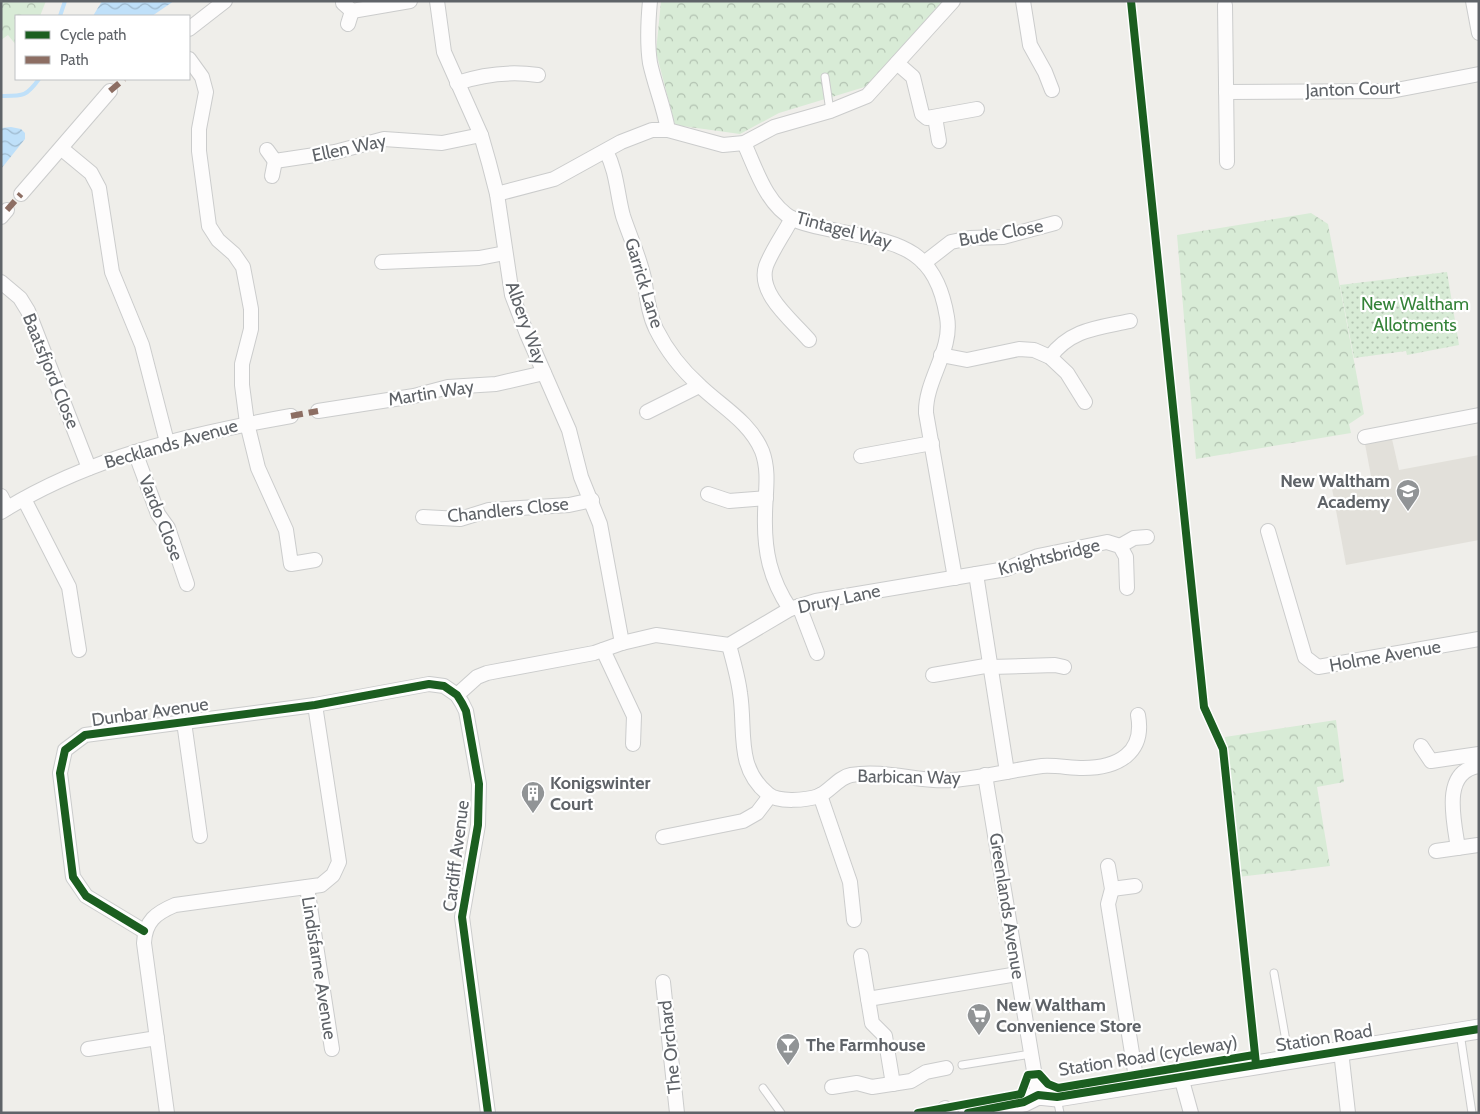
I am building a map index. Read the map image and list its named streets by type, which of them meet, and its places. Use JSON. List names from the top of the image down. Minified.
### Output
{"streets":{"main road":["Station Road"],"street":["Janton Court","Ellen Way","Tintagel Way","Bude Close","Garrick Lane","Albery Way","Baatsfjord Close","Martin Way","Becklands Avenue","Chandlers Close","Vardo Close","Knightsbridge","Drury Lane","Holme Avenue","Dunbar Avenue","Barbican Way","Cardiff Avenue","Greenlands Avenue","Lindisfarne Avenue","The Orchard"],"cycle path":["Station Road (cycleway)"]},"crossings":[["Ellen Way","Albery Way"],["Tintagel Way","Bude Close"],["Tintagel Way","Drury Lane"],["Garrick Lane","Drury Lane"],["Albery Way","Martin Way"],["Albery Way","Chandlers Close"],["Baatsfjord Close","Becklands Avenue"],["Becklands Avenue","Vardo Close"],["Knightsbridge","Drury Lane"],["Dunbar Avenue","Cardiff Avenue"],["Barbican Way","Greenlands Avenue"],["Greenlands Avenue","Station Road"]],"parks":["New Waltham Allotments"],"places":{"school or university":["New Waltham Academy"],"building":["Konigswinter Court"],"supermarket":["New Waltham Convenience Store"],"bar":["The Farmhouse"]},"legend":["Cycle path","Path"]}
